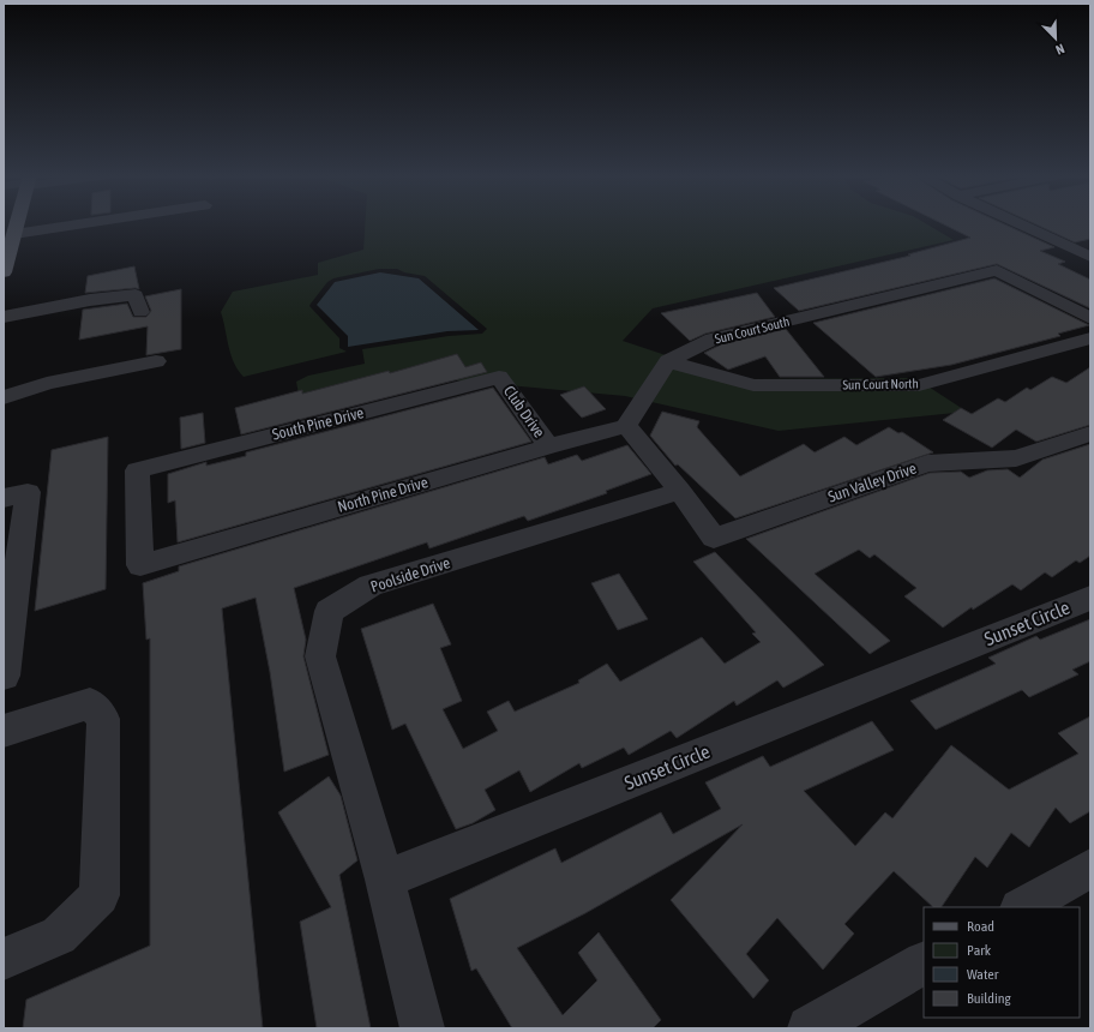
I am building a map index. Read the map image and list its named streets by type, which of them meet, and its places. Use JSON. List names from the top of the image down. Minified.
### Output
{"streets":{"street":["Sun Court South","Sun Court North","Club Drive","South Pine Drive","Sun Valley Drive","North Pine Drive","Poolside Drive","Sunset Circle"]},"crossings":[["Sun Court South","Sun Court North"],["Sun Court South","North Pine Drive"],["Club Drive","South Pine Drive"],["Club Drive","North Pine Drive"],["South Pine Drive","North Pine Drive"],["Sun Valley Drive","Poolside Drive"],["Poolside Drive","Sunset Circle"]],"legend":["Road","Park","Water","Building"],"north":"bottom right"}
